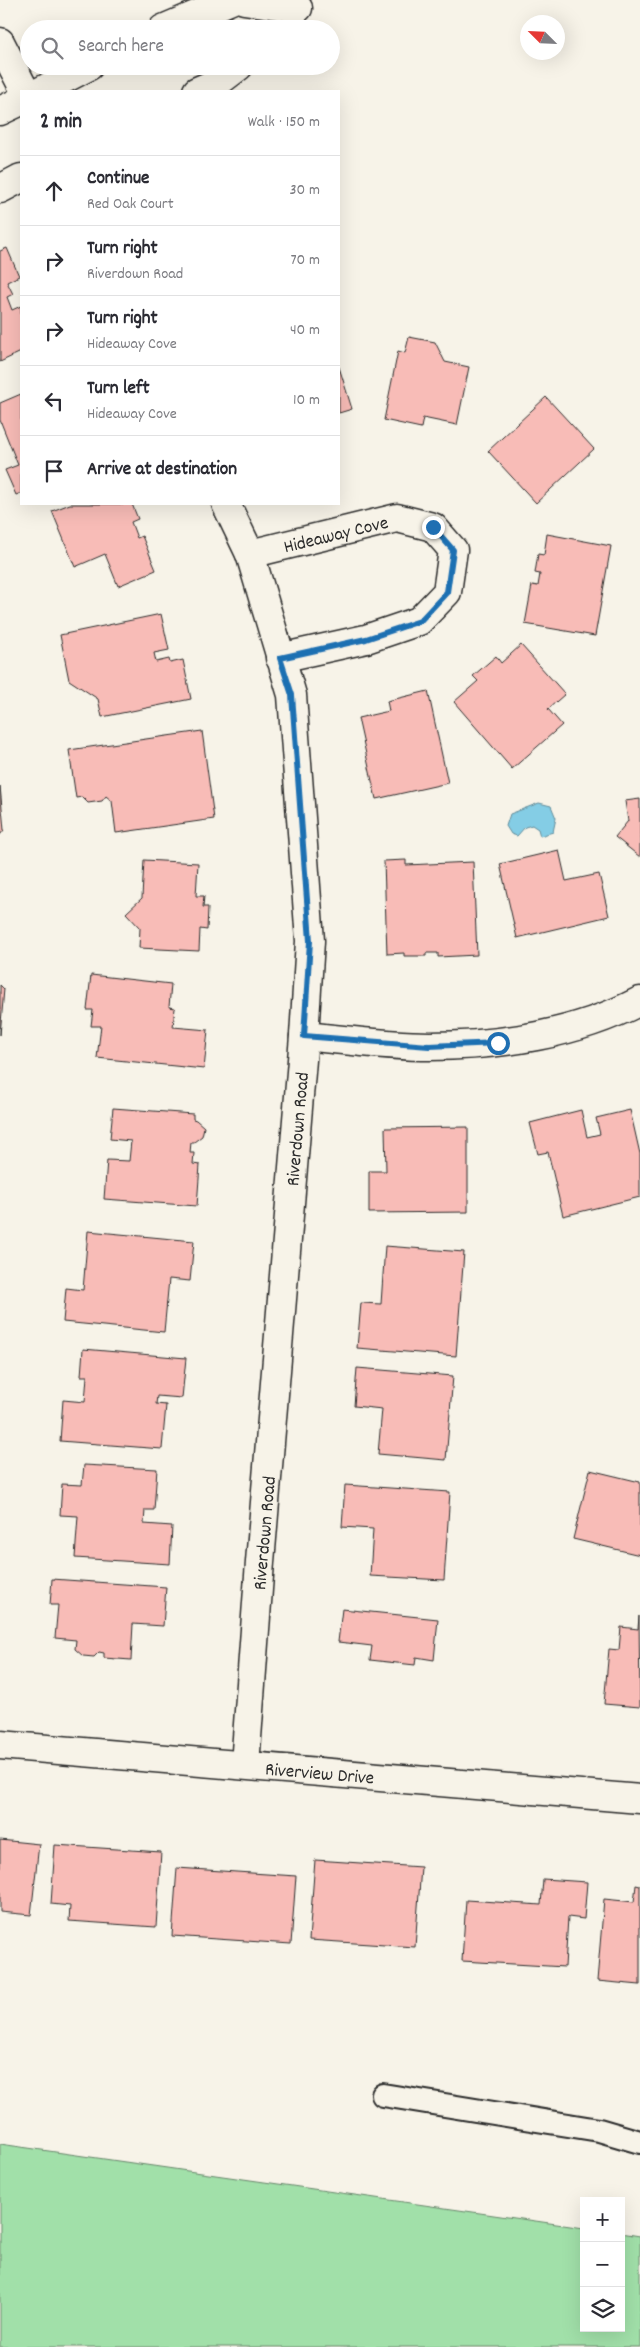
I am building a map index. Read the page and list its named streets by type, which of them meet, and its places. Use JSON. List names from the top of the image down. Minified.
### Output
{"streets":{"street":["Hideaway Cove","Riverdown Road","Riverview Drive"]},"crossings":[["Hideaway Cove","Riverdown Road"],["Riverdown Road","Riverview Drive"]],"north":"top left","page":{"search":"Search here","heading":["2 min","Walk · 150 m"],"list":[["Continue","Red Oak Court","30 m"],["Turn right","Riverdown Road","70 m"],["Turn right","Hideaway Cove","40 m"],["Turn left","Hideaway Cove","10 m"],"Arrive at destination"],"map_buttons":["+","−"]}}
